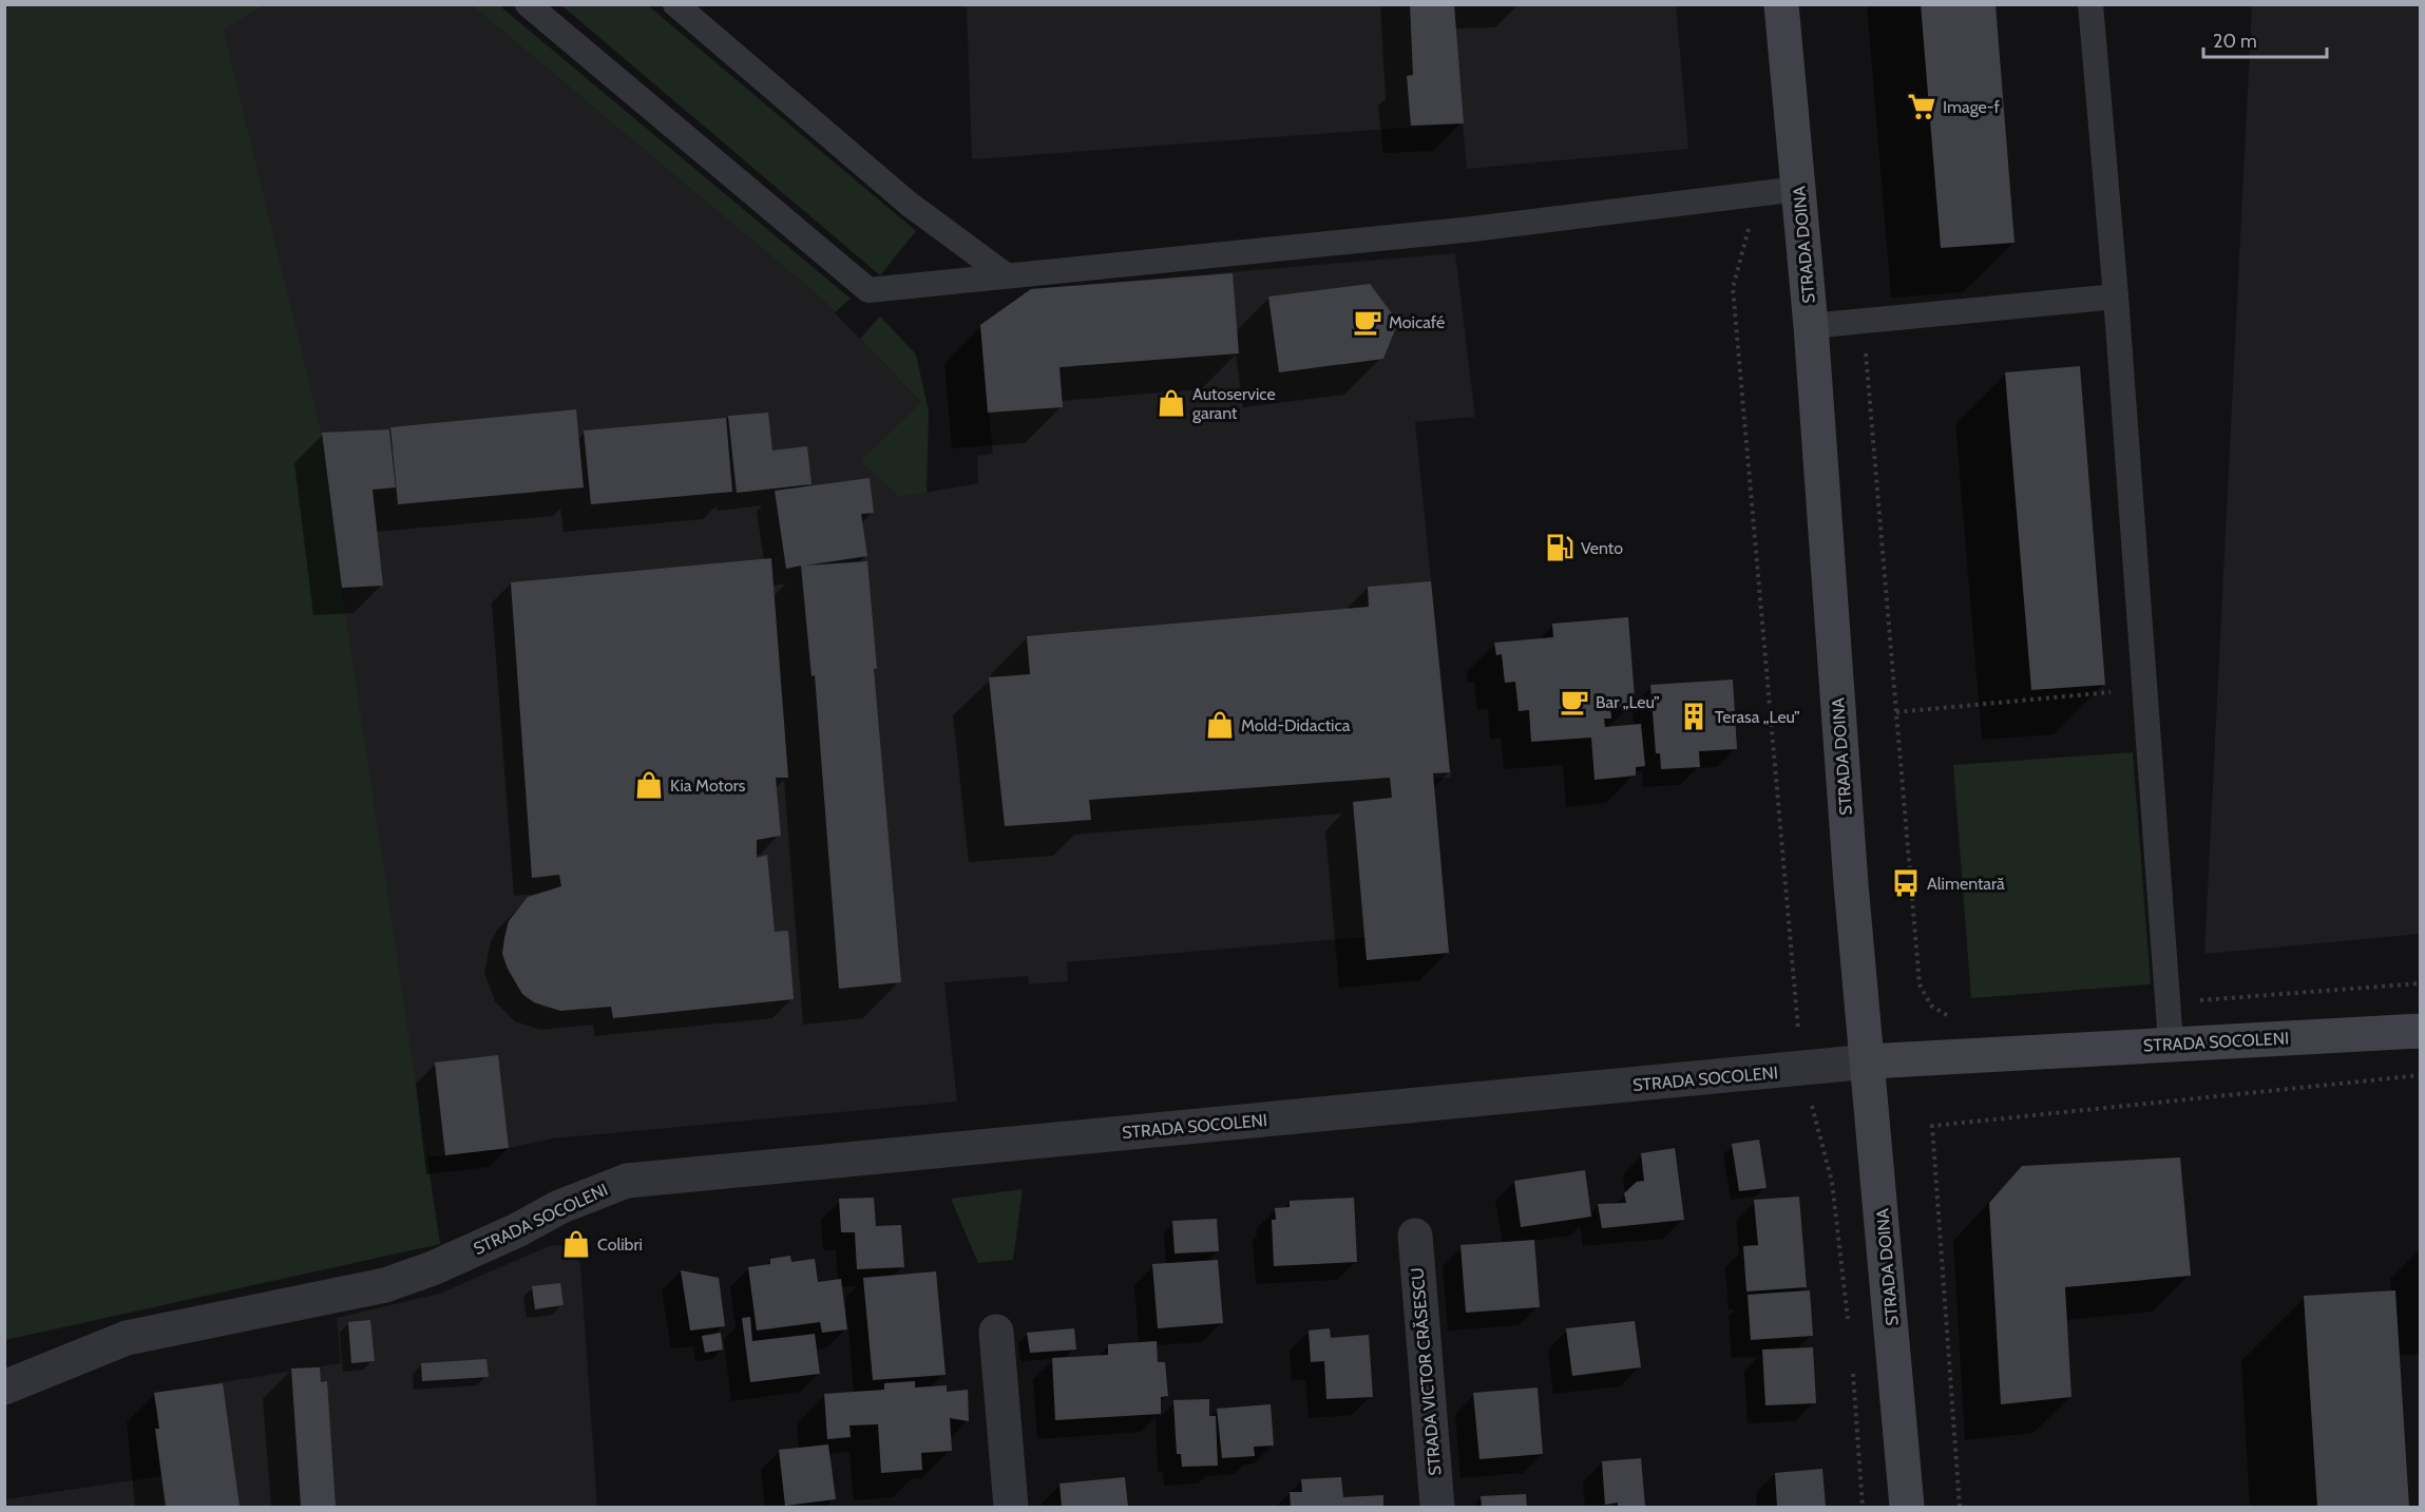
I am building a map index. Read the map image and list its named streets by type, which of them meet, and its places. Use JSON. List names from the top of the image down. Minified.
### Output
{"streets":{"main road":["STRADA DOINA","STRADA SOCOLENI"],"street":["STRADA VICTOR CRĂSESCU"]},"crossings":[["STRADA DOINA","STRADA SOCOLENI"]],"places":{"supermarket":["Image-f"],"cafe":["Moicafé","Bar „Leu”"],"shop":["Autoservice garant","Mold-Didactica","Kia Motors","Colibri"],"fuel station":["Vento"],"building":["Terasa „Leu”"],"bus stop":["Alimentară"]},"scale_bar":"20 m"}
